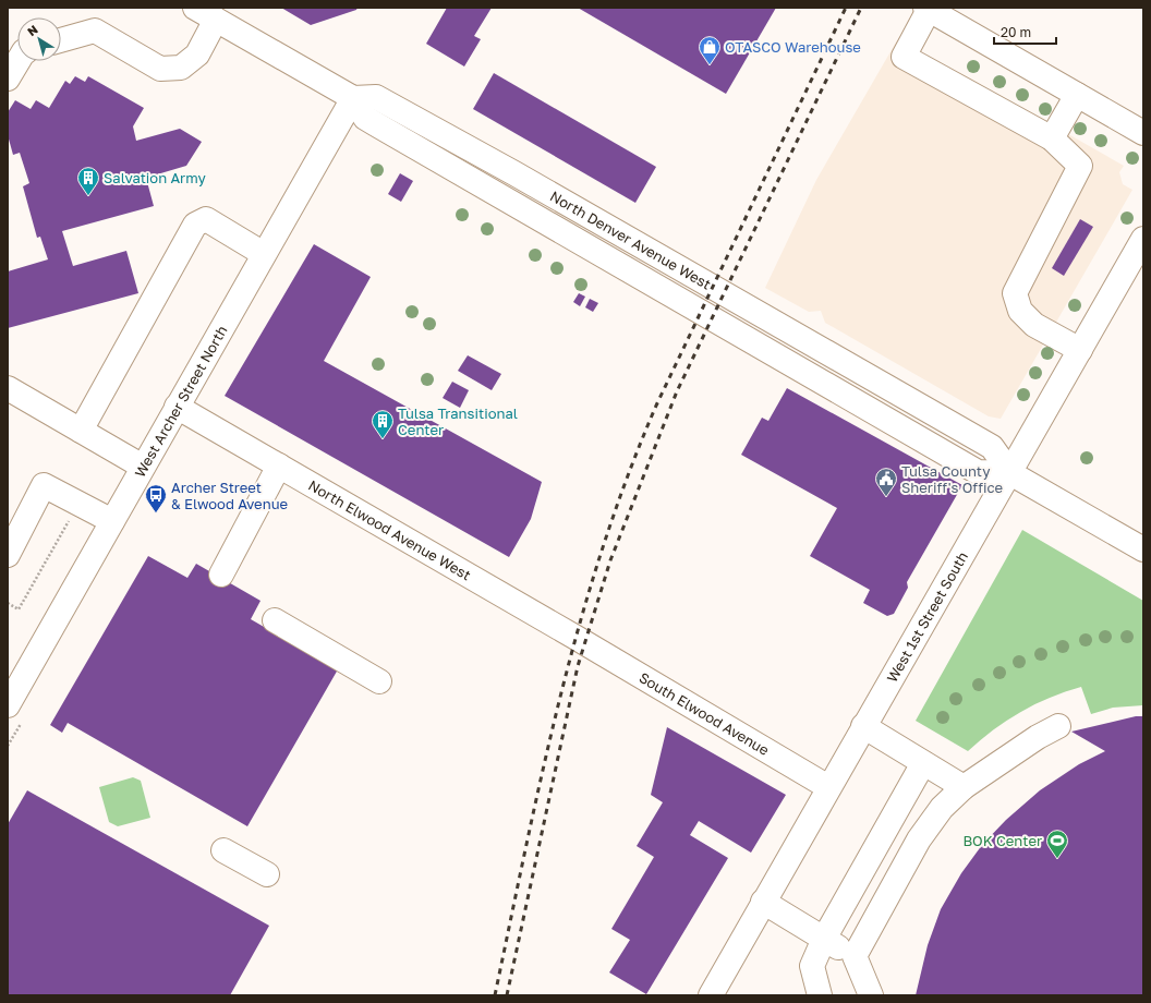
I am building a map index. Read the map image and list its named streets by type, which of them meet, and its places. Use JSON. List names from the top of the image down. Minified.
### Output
{"streets":{"main road":["North Denver Avenue West","West Archer Street North","North Elwood Avenue West","West 1st Street South","South Elwood Avenue"]},"crossings":[["North Denver Avenue West","West Archer Street North"],["North Denver Avenue West","West 1st Street South"],["West Archer Street North","North Elwood Avenue West"],["North Elwood Avenue West","South Elwood Avenue"],["West 1st Street South","South Elwood Avenue"]],"places":{"shop":["OTASCO Warehouse"],"building":["Salvation Army","Tulsa Transitional Center"],"public building":["Tulsa County Sheriff's Office"],"bus stop":["Archer Street & Elwood Avenue"],"sports":["BOK Center"]},"scale_bar":"20 m","north":"top left"}
